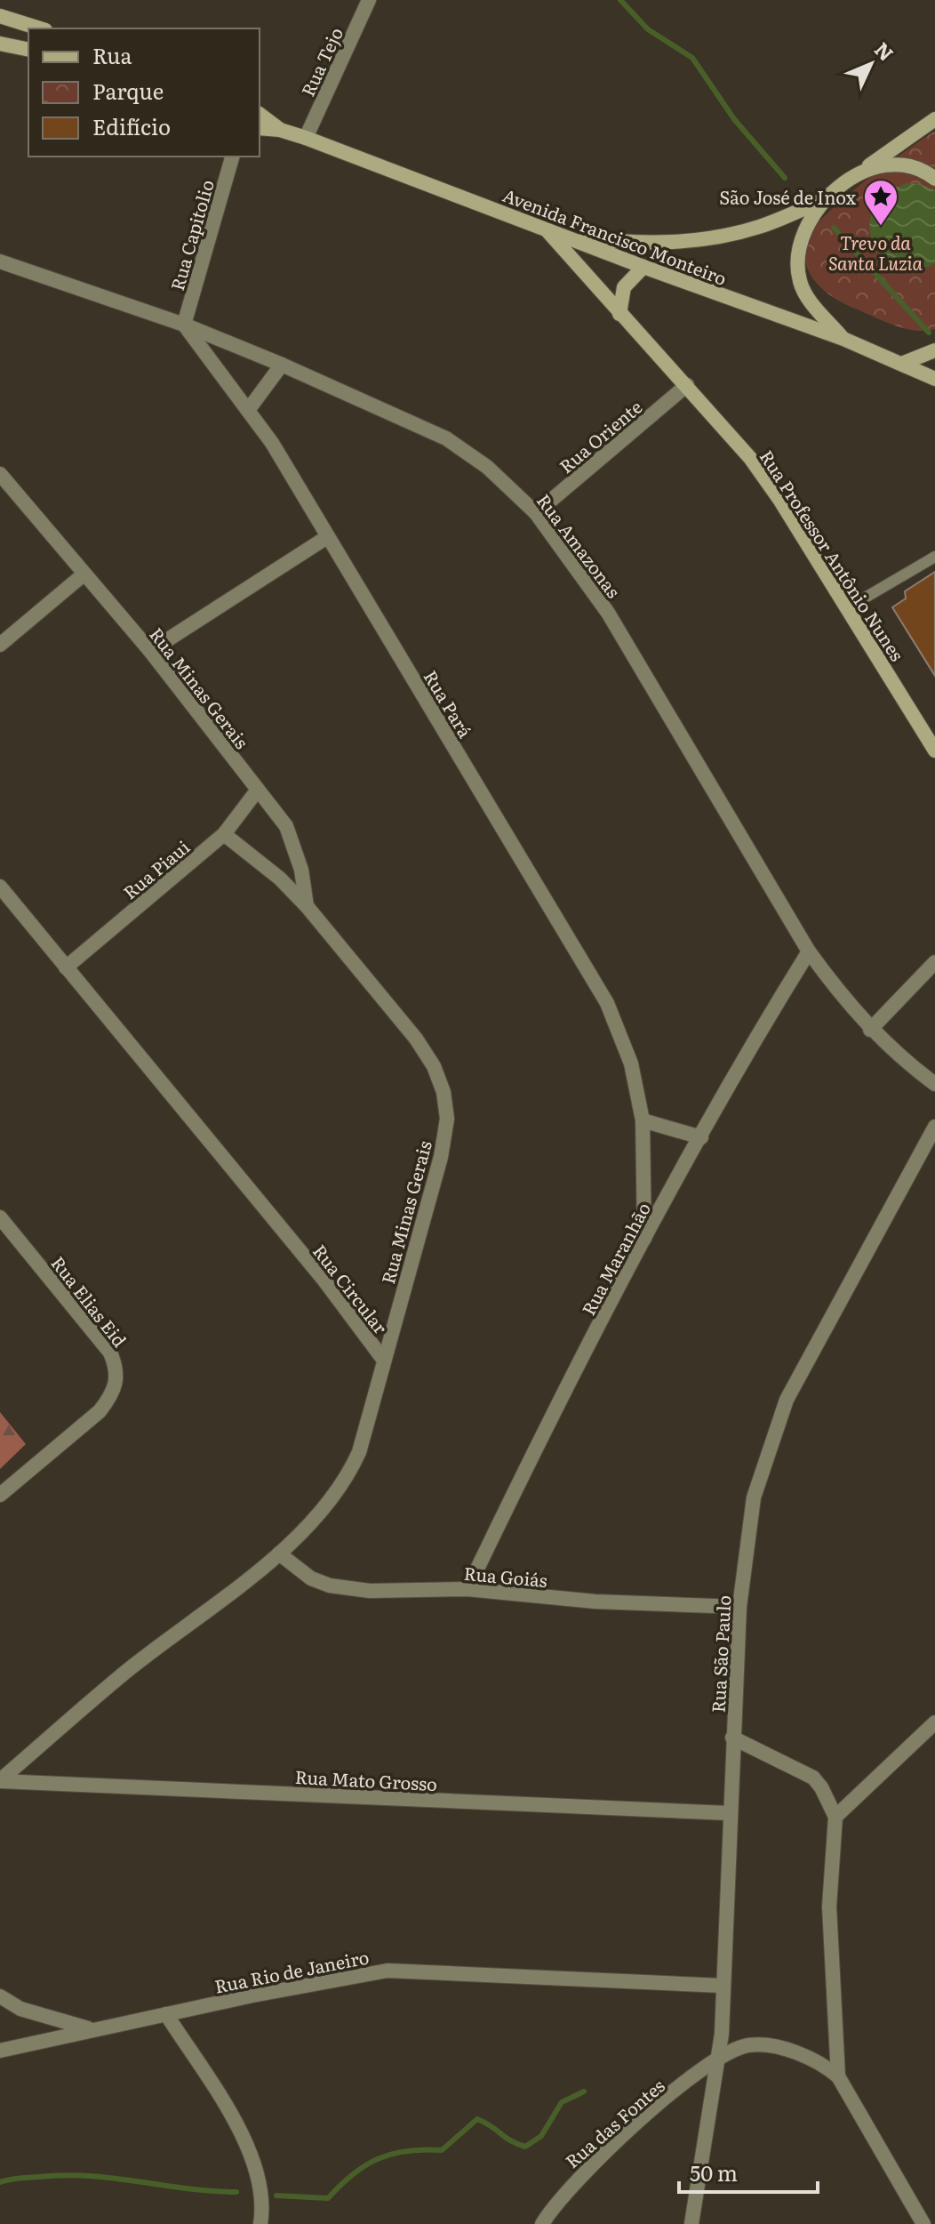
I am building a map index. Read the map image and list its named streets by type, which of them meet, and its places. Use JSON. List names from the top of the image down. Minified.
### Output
{"streets":{"main road":["Avenida Francisco Monteiro","Rua Professor Antônio Nunes"],"street":["Rua Tejo","Rua Capitolio","Rua Oriente","Rua Amazonas","Rua Minas Gerais","Rua Pará","Rua Piaui","Rua Maranhão","Rua Circular","Rua Elias Eid","Rua Goiás","Rua São Paulo","Rua Mato Grosso","Rua Rio de Janeiro","Rua das Fontes"]},"crossings":[["Rua Tejo","Avenida Francisco Monteiro"],["Rua Capitolio","Rua Amazonas"],["Rua Capitolio","Rua Pará"],["Avenida Francisco Monteiro","Rua Professor Antônio Nunes"],["Rua Oriente","Rua Amazonas"],["Rua Oriente","Rua Professor Antônio Nunes"],["Rua Amazonas","Rua Pará"],["Rua Amazonas","Rua Maranhão"],["Rua Minas Gerais","Rua Piaui"],["Rua Minas Gerais","Rua Circular"],["Rua Pará","Rua Maranhão"],["Rua Piaui","Rua Circular"],["Rua Maranhão","Rua Goiás"],["Rua Circular","Rua Goiás"],["Rua Circular","Rua Mato Grosso"],["Rua Goiás","Rua São Paulo"],["Rua São Paulo","Rua Mato Grosso"],["Rua São Paulo","Rua Rio de Janeiro"],["Rua São Paulo","Rua das Fontes"]],"parks":["Trevo da Santa Luzia"],"places":{"place":["São José de Inox"]},"legend":["Rua","Parque","Edifício"],"scale_bar":"50 m","north":"top right"}
